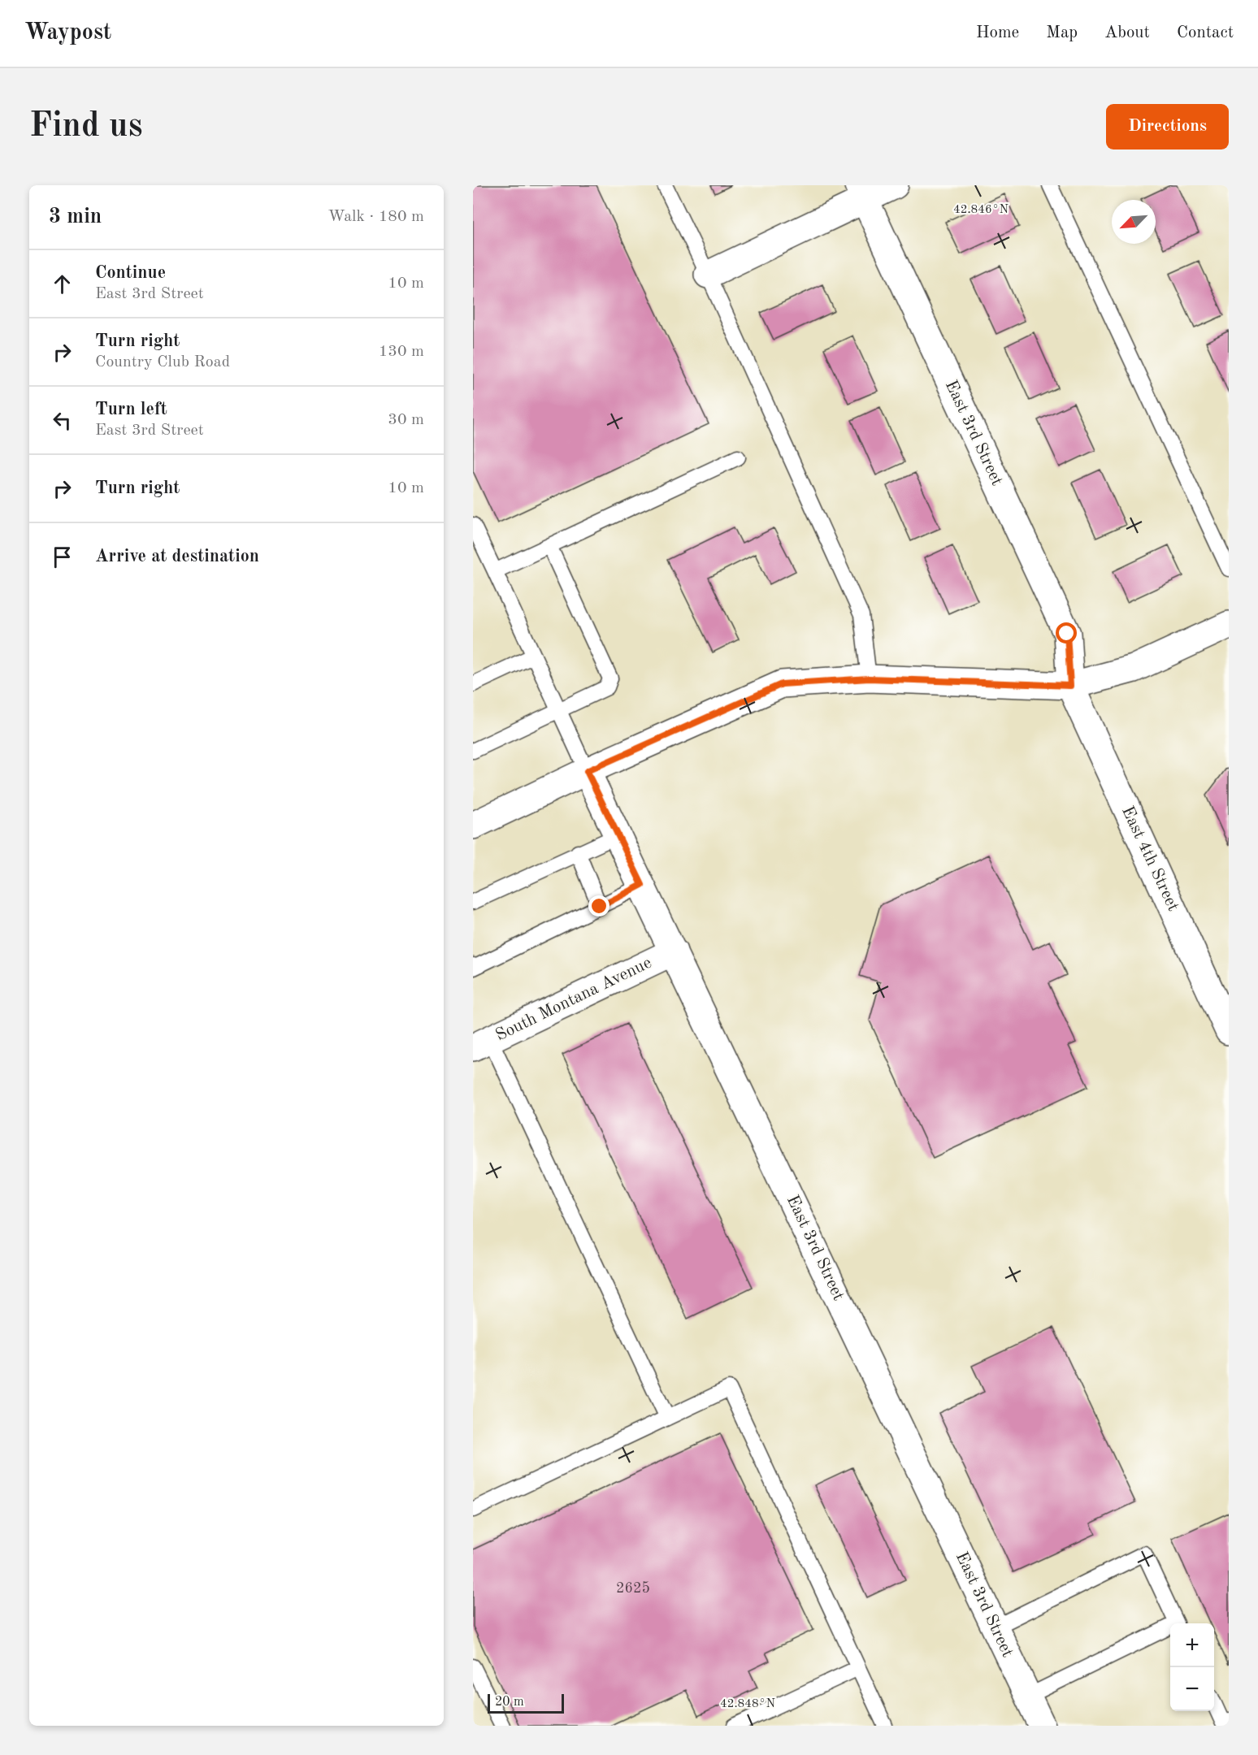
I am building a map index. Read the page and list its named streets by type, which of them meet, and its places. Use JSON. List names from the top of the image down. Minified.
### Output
{"streets":{"street":["East 3rd Street","East 4th Street","South Montana Avenue"]},"crossings":[["East 3rd Street","East 4th Street"],["East 3rd Street","South Montana Avenue"]],"house_numbers":["2625"],"scale_bar":"20 m","north":"bottom left","page":{"header":"Waypost","nav":["Home","Map","About","Contact"],"buttons":"Directions","title":"Find us","heading":["3 min","Walk · 180 m"],"list":[["Continue","East 3rd Street","10 m"],["Turn right","Country Club Road","130 m"],["Turn left","East 3rd Street","30 m"],["Turn right","10 m"],"Arrive at destination"],"map_buttons":["+","−"],"scale":"20 m"},"coordinates":["42.846°N","42.848°N"]}
